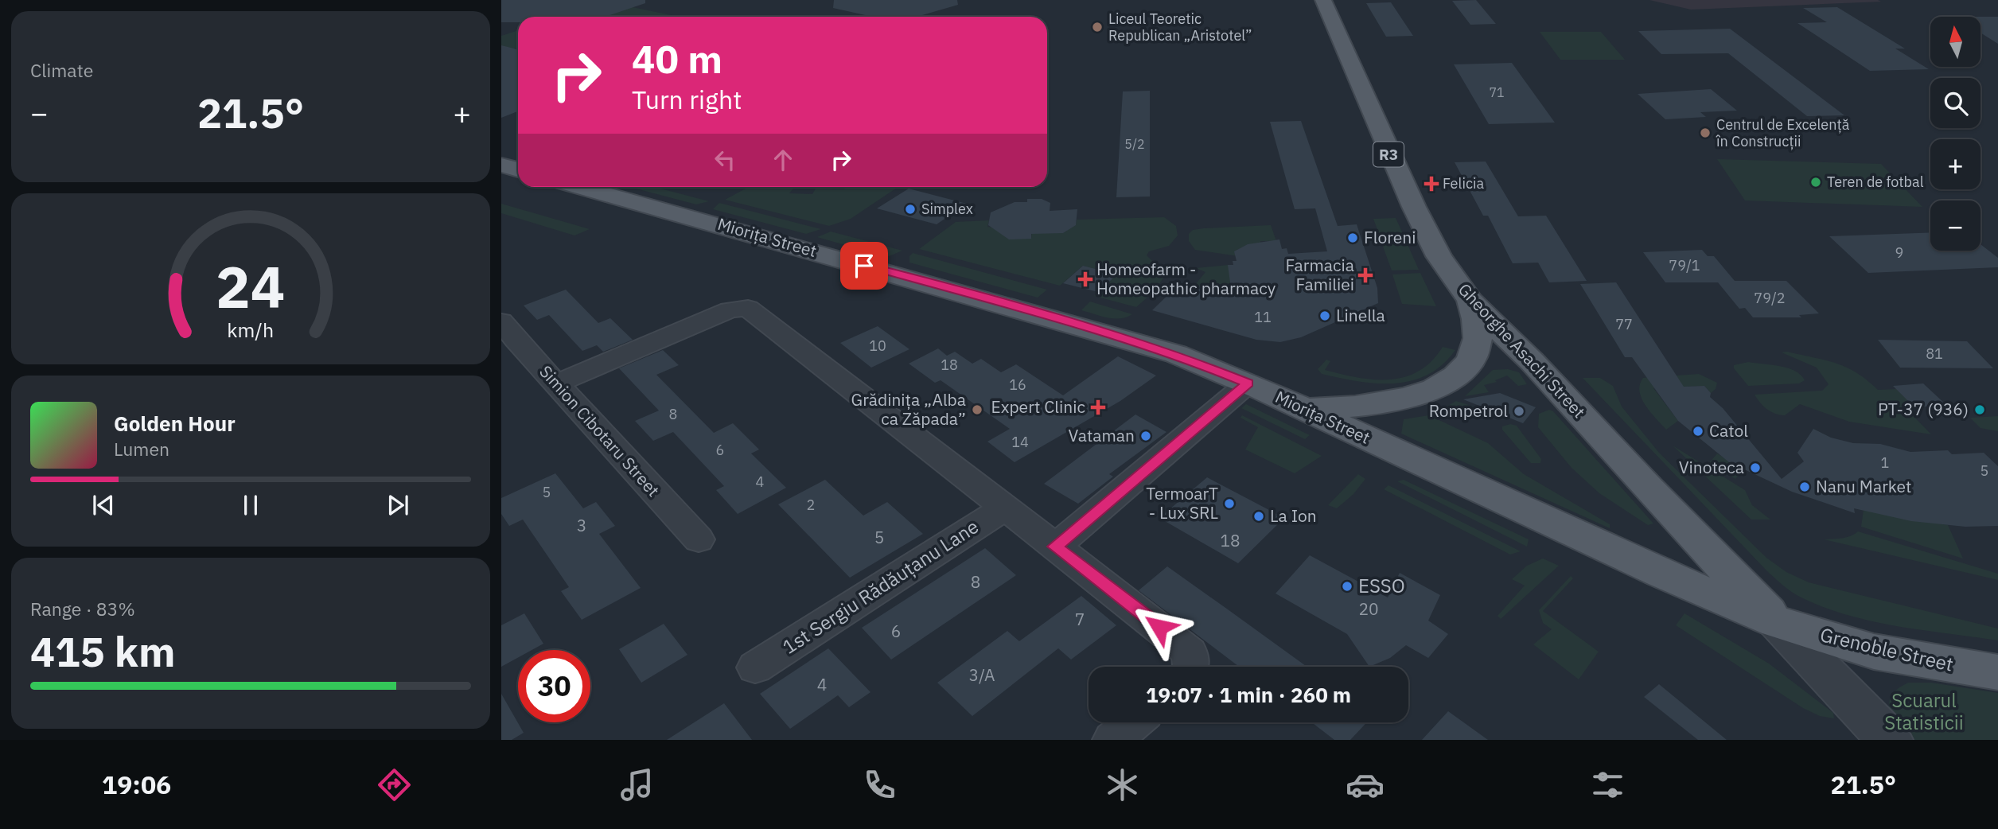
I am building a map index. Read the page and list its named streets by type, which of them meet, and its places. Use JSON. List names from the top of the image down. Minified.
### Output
{"streets":{"main road":["R3","Miorița Street","Gheorghe Asachi Street","Grenoble Street"],"street":["Simion Cibotaru Street","1st Sergiu Rădăuțanu Lane"]},"crossings":[["R3","Miorița Street"],["R3","Gheorghe Asachi Street"],["Miorița Street","Gheorghe Asachi Street"],["Miorița Street","Grenoble Street"],["Gheorghe Asachi Street","Grenoble Street"]],"parks":["Scuarul Statisticii"],"places":{"other":["Liceul Teoretic Republican „Aristotel”","Centrul de Excelență în Construcții","Teren de fotbal","Simplex","Floreni","Linella","Grădinița „Alba ca Zăpada”","PT-37 (936)","Rompetrol","Catol","Vataman","Vinoteca","Nanu Market","TermoarT - Lux SRL","La Ion","ESSO"],"health":["Felicia","Farmacia Familiei","Homeofarm - Homeopathic pharmacy","Expert Clinic"]},"house_numbers":["71","5/2","9","79/1","79/2","11","77","10","81","18","16","8","14","6","1","5","4","5","2","3","5","18","8","20","7","6","3/A","4"],"north":"top","page":{"tile":["Climate",["Range · 83%","415 km"]],"map_buttons":["+","−"],"turn":["40 m","Turn right"],"heat":["−","21.5°","+"],"song":["Golden Hour","Lumen"],"limit":"30","trip":"19:07 · 1 min · 260 m","tabs":["19:06","21.5°"],"gauge":["24","km/h"]}}
